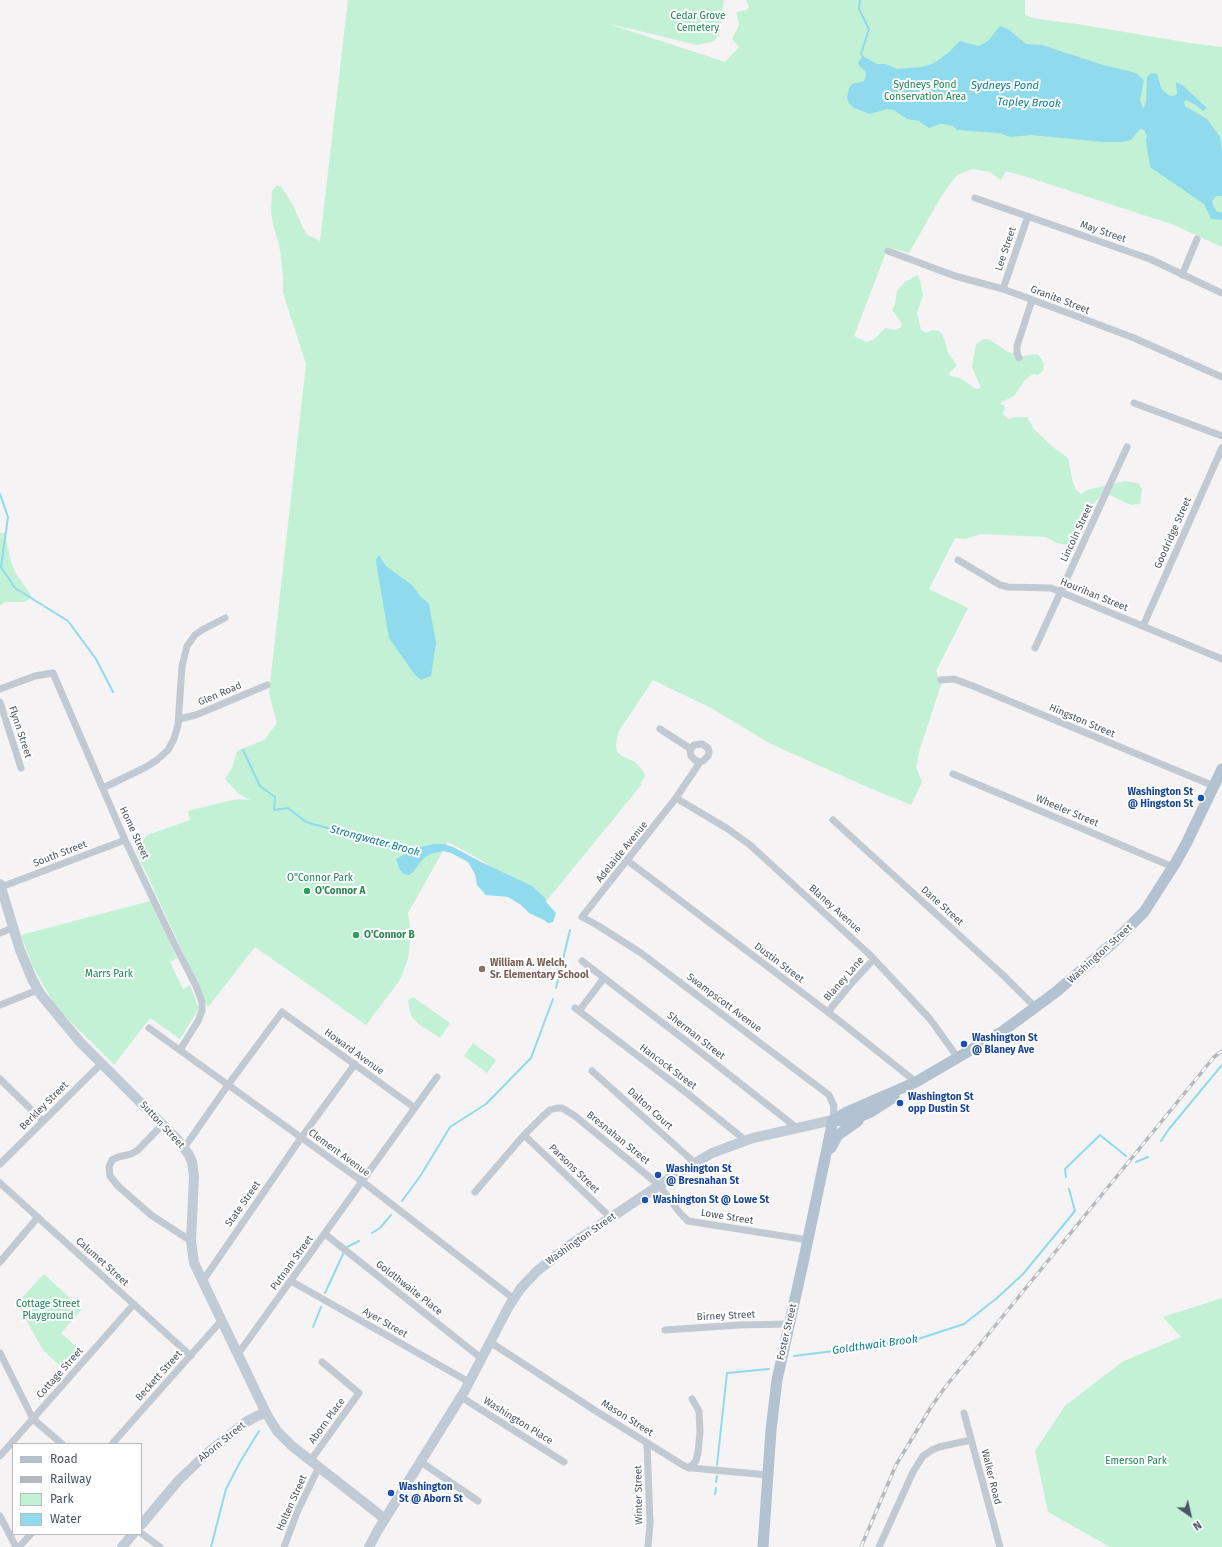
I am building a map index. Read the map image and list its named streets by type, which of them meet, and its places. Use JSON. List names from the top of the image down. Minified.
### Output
{"streets":{"main road":["Washington Street","Foster Street"],"street":["May Street","Lee Street","Granite Street","Lincoln Street","Goodridge Street","Hourihan Street","Glen Road","Hingston Street","Flynn Street","Wheeler Street","Home Street","Adelaide Avenue","South Street","Dane Street","Blaney Avenue","Dustin Street","Blaney Lane","Swampscott Avenue","Sherman Street","Howard Avenue","Hancock Street","Berkley Street","Dalton Court","Sutton Street","Bresnahan Street","Clement Avenue","Parsons Street","State Street","Lowe Street","Calumet Street","Putnam Street","Goldthwaite Place","Birney Street","Ayer Street","Cottage Street","Beckett Street","Mason Street","Aborn Place","Washington Place","Aborn Street","Walker Road","Winter Street","Holten Street"]},"crossings":[["May Street","Lee Street"],["Lee Street","Granite Street"],["Lincoln Street","Hourihan Street"],["Goodridge Street","Hourihan Street"],["Hingston Street","Washington Street"],["Wheeler Street","Washington Street"],["Home Street","South Street"],["Home Street","Clement Avenue"],["Adelaide Avenue","Blaney Avenue"],["Adelaide Avenue","Dustin Street"],["Adelaide Avenue","Swampscott Avenue"],["South Street","Sutton Street"],["Dane Street","Washington Street"],["Blaney Avenue","Washington Street"],["Blaney Avenue","Blaney Lane"],["Washington Street","Dustin Street"],["Washington Street","Swampscott Avenue"],["Washington Street","Sherman Street"],["Washington Street","Hancock Street"],["Washington Street","Dalton Court"],["Washington Street","Bresnahan Street"],["Washington Street","Clement Avenue"],["Washington Street","Parsons Street"],["Washington Street","Lowe Street"],["Washington Street","Goldthwaite Place"],["Washington Street","Ayer Street"],["Washington Street","Foster Street"],["Washington Street","Mason Street"],["Washington Street","Washington Place"],["Dustin Street","Blaney Lane"],["Swampscott Avenue","Foster Street"],["Sherman Street","Hancock Street"],["Howard Avenue","Clement Avenue"],["Howard Avenue","State Street"],["Howard Avenue","Putnam Street"],["Berkley Street","Sutton Street"],["Sutton Street","State Street"],["Sutton Street","Putnam Street"],["Sutton Street","Beckett Street"],["Sutton Street","Aborn Street"],["Bresnahan Street","Parsons Street"],["Bresnahan Street","Lowe Street"],["Clement Avenue","State Street"],["Clement Avenue","Putnam Street"],["Lowe Street","Foster Street"],["Calumet Street","Cottage Street"],["Calumet Street","Beckett Street"],["Putnam Street","Goldthwaite Place"],["Putnam Street","Ayer Street"],["Birney Street","Foster Street"],["Foster Street","Mason Street"],["Mason Street","Winter Street"]],"water":["Sydneys Pond","Tapley Brook","Strongwater Brook","Goldthwait Brook"],"parks":["Cedar Grove Cemetery","Sydneys Pond Conservation Area","O\"Connor Park","Marrs Park","Cottage Street Playground","Emerson Park"],"places":["Washington St @ Hingston St","O'Connor A","O'Connor B","William A. Welch, Sr. Elementary School","Washington St @ Blaney Ave","Washington St opp Dustin St","Washington St @ Bresnahan St","Washington St @ Lowe St","Washington St @ Aborn St"],"legend":["Road","Railway","Park","Water"],"north":"bottom right"}
